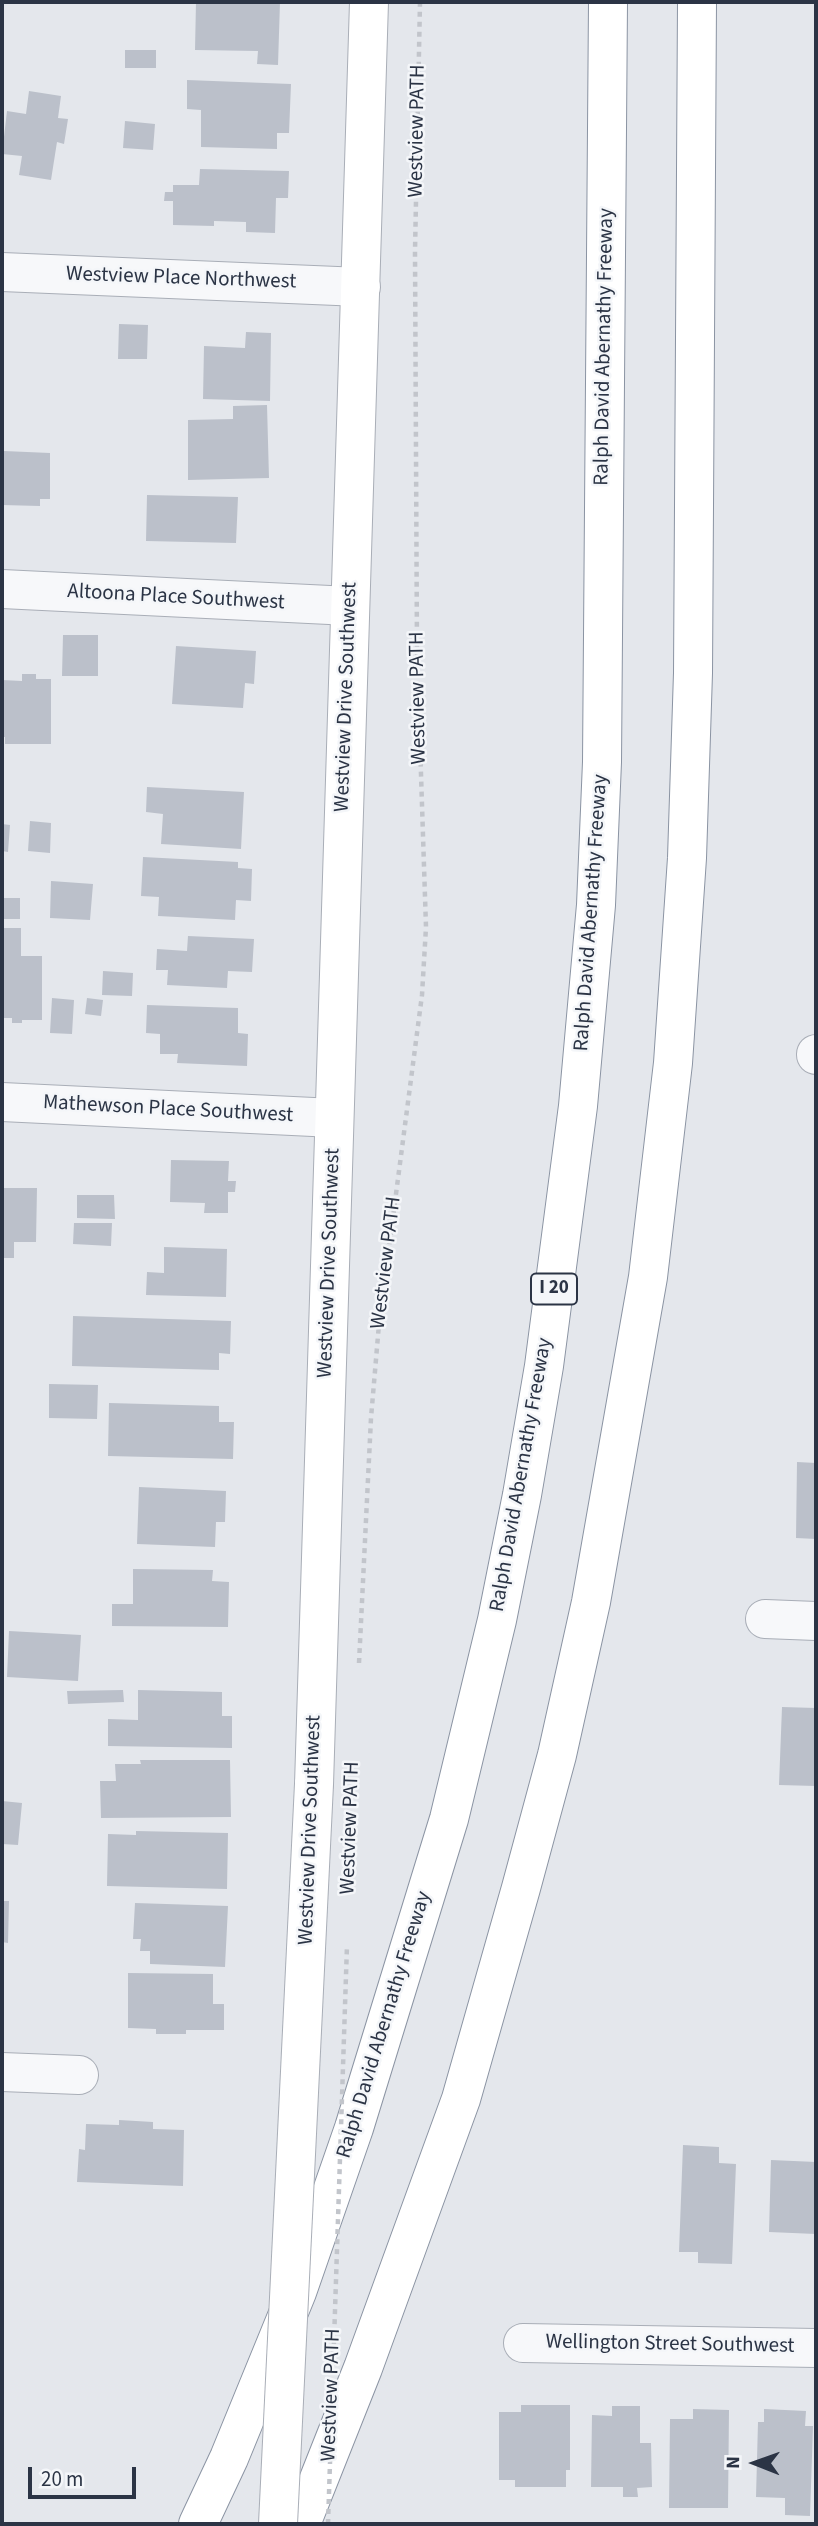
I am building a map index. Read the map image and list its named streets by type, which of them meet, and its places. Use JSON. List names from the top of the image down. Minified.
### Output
{"streets":{"main road":["Ralph David Abernathy Freeway","Westview Drive Southwest","I 20"],"street":["Westview Place Northwest","Altoona Place Southwest","Mathewson Place Southwest","Wellington Street Southwest"],"path":["Westview PATH"]},"crossings":[["Westview Place Northwest","Westview Drive Southwest"],["Altoona Place Southwest","Westview Drive Southwest"],["Westview Drive Southwest","Mathewson Place Southwest"]],"scale_bar":"20 m","north":"left"}
